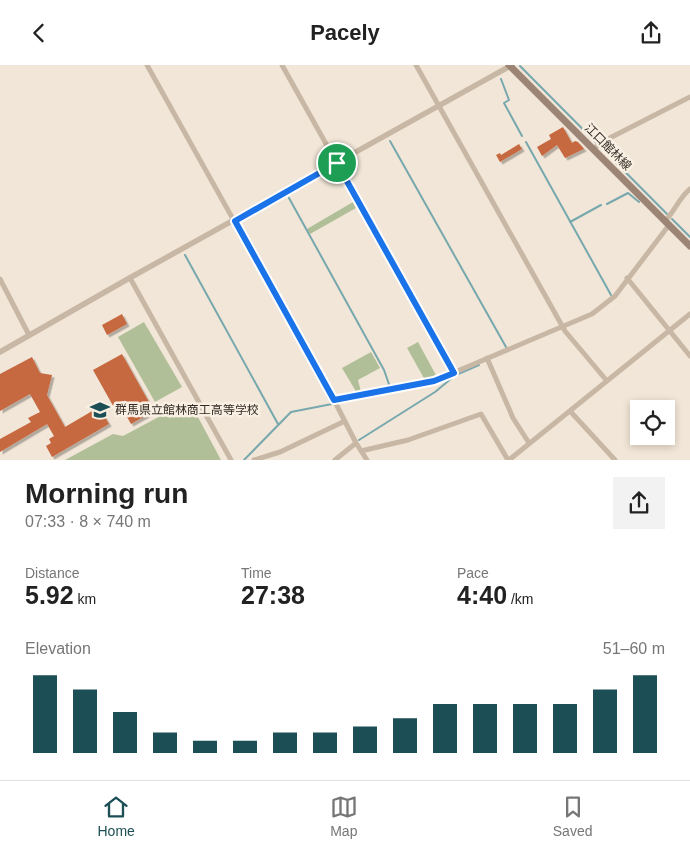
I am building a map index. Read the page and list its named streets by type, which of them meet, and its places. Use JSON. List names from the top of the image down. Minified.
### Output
{"streets":{"main road":["江口館林線"]},"places":{"school or university":["群馬県立館林商工高等学校"]},"page":{"header":"Pacely","heading":["Morning run","07:33 · 8 × 740 m"],"stats":[["Distance","5.92 km"],["Time","27:38"],["Pace","4:40 /km"]],"chart":["Elevation","51–60 m"],"tabs":["Home","Map","Saved"]}}
